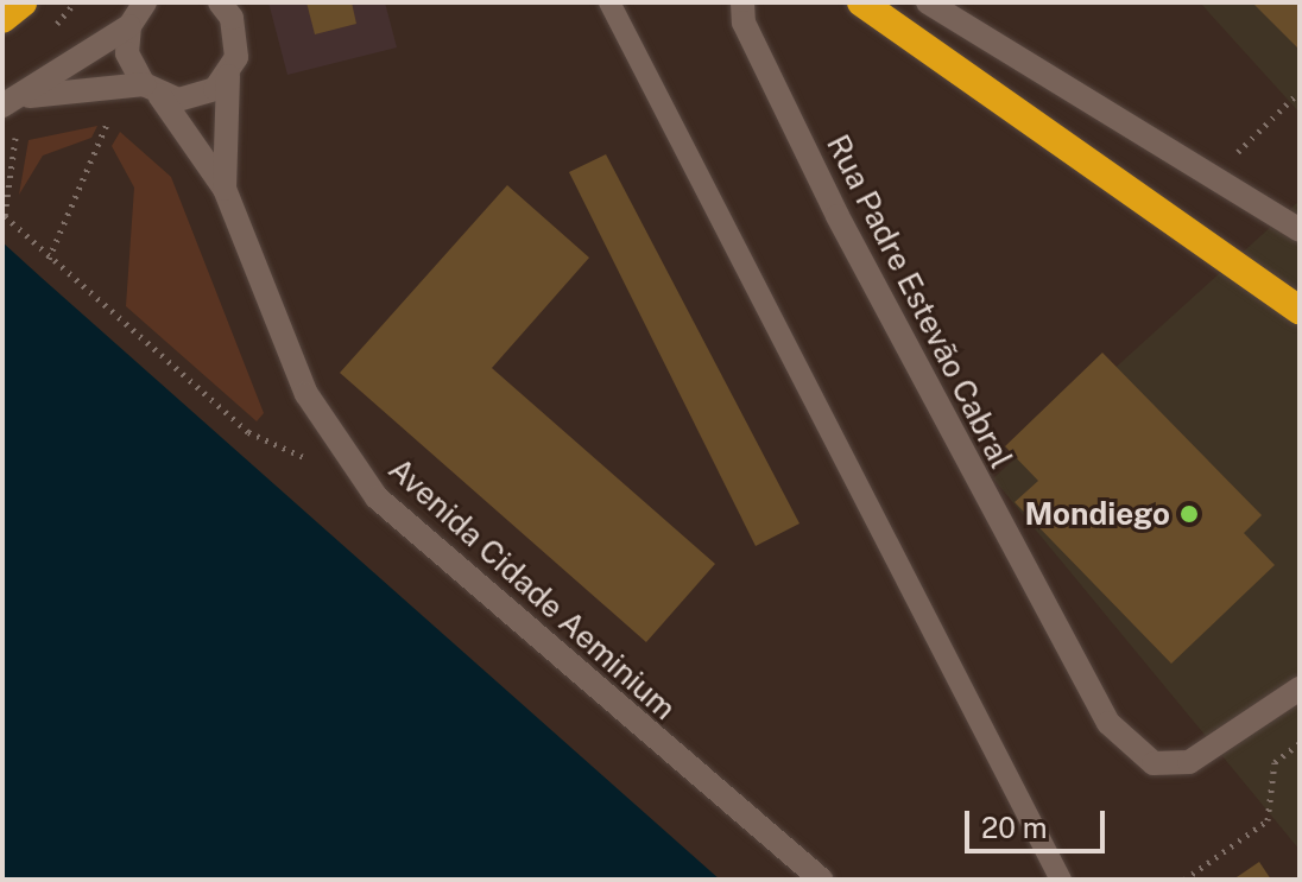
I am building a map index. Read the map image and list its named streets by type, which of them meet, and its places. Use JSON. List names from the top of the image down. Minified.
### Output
{"streets":{"street":["Rua Padre Estevão Cabral","Avenida Cidade Aeminium"]},"places":["Mondiego"],"scale_bar":"20 m"}
